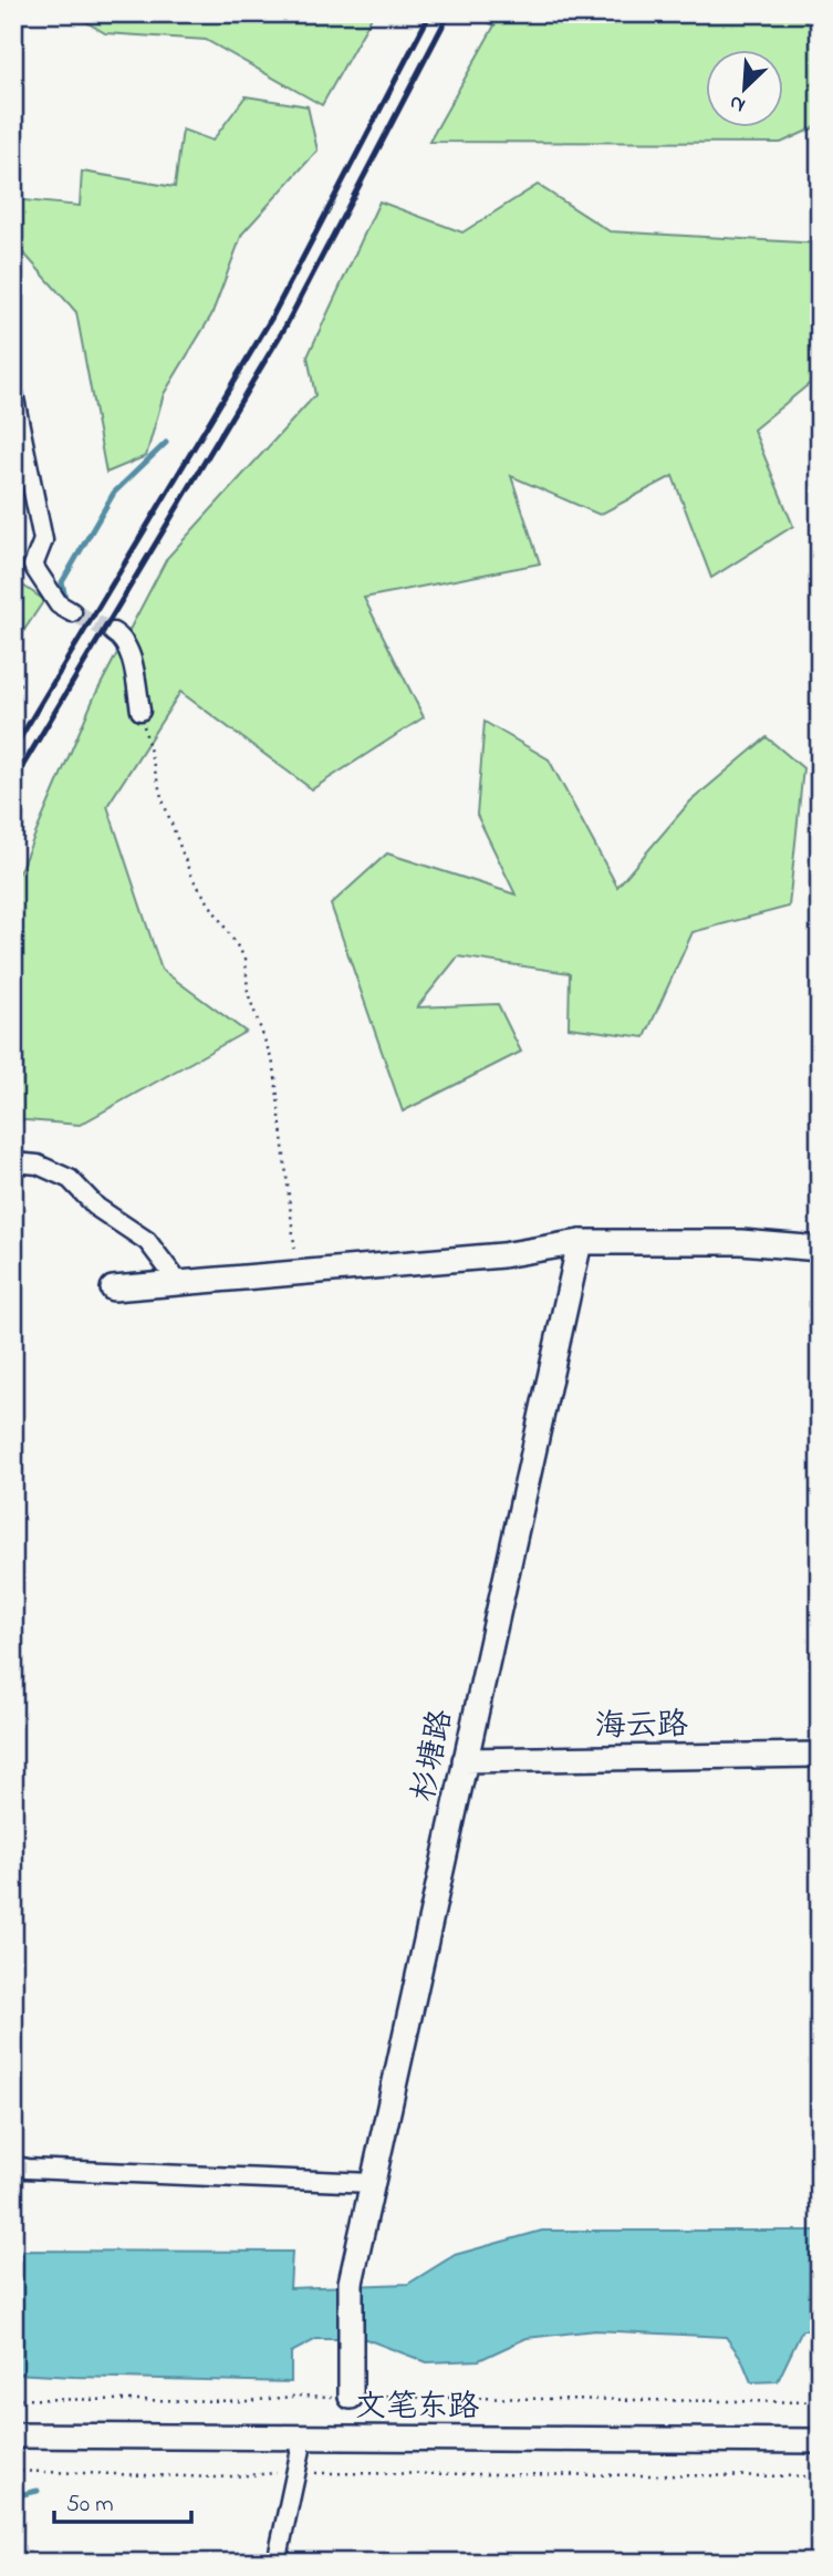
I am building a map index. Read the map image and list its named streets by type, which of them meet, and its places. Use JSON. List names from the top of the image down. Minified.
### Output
{"streets":{"street":["海云路","杉塘路","文笔东路"]},"crossings":[["海云路","杉塘路"]],"scale_bar":"50 m","north":"bottom left"}
